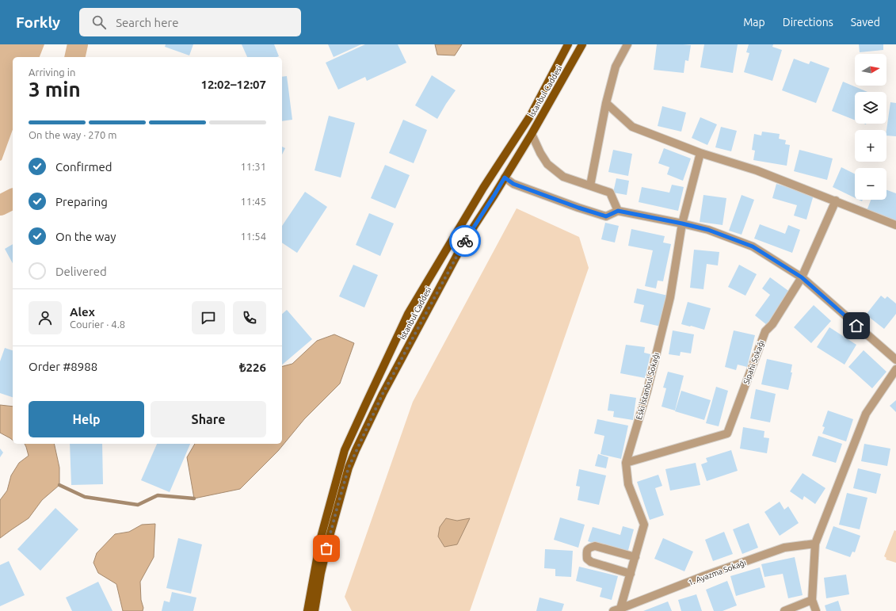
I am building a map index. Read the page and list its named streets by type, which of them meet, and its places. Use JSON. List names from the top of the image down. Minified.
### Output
{"streets":{"main road":["İstanbul Caddesi"],"street":["Sipahi Sokağı","Eski İstanbul Sokağı","1. Ayazma Sokağı"]},"crossings":[["Sipahi Sokağı","Eski İstanbul Sokağı"],["Eski İstanbul Sokağı","1. Ayazma Sokağı"]],"north":"right","page":{"header":"Forkly","search":"Search here","nav":["Map","Directions","Saved"],"map_buttons":["+","−"],"heading":["3 min","Arriving in","12:02–12:07"],"panel":["Alex","Courier · 4.8","Order #8988","₺226"],"bar":"On the way · 270 m","list":[["Confirmed","11:31"],["Preparing","11:45"],["On the way","11:54"],"Delivered"],"buttons":["Help","Share"]}}
